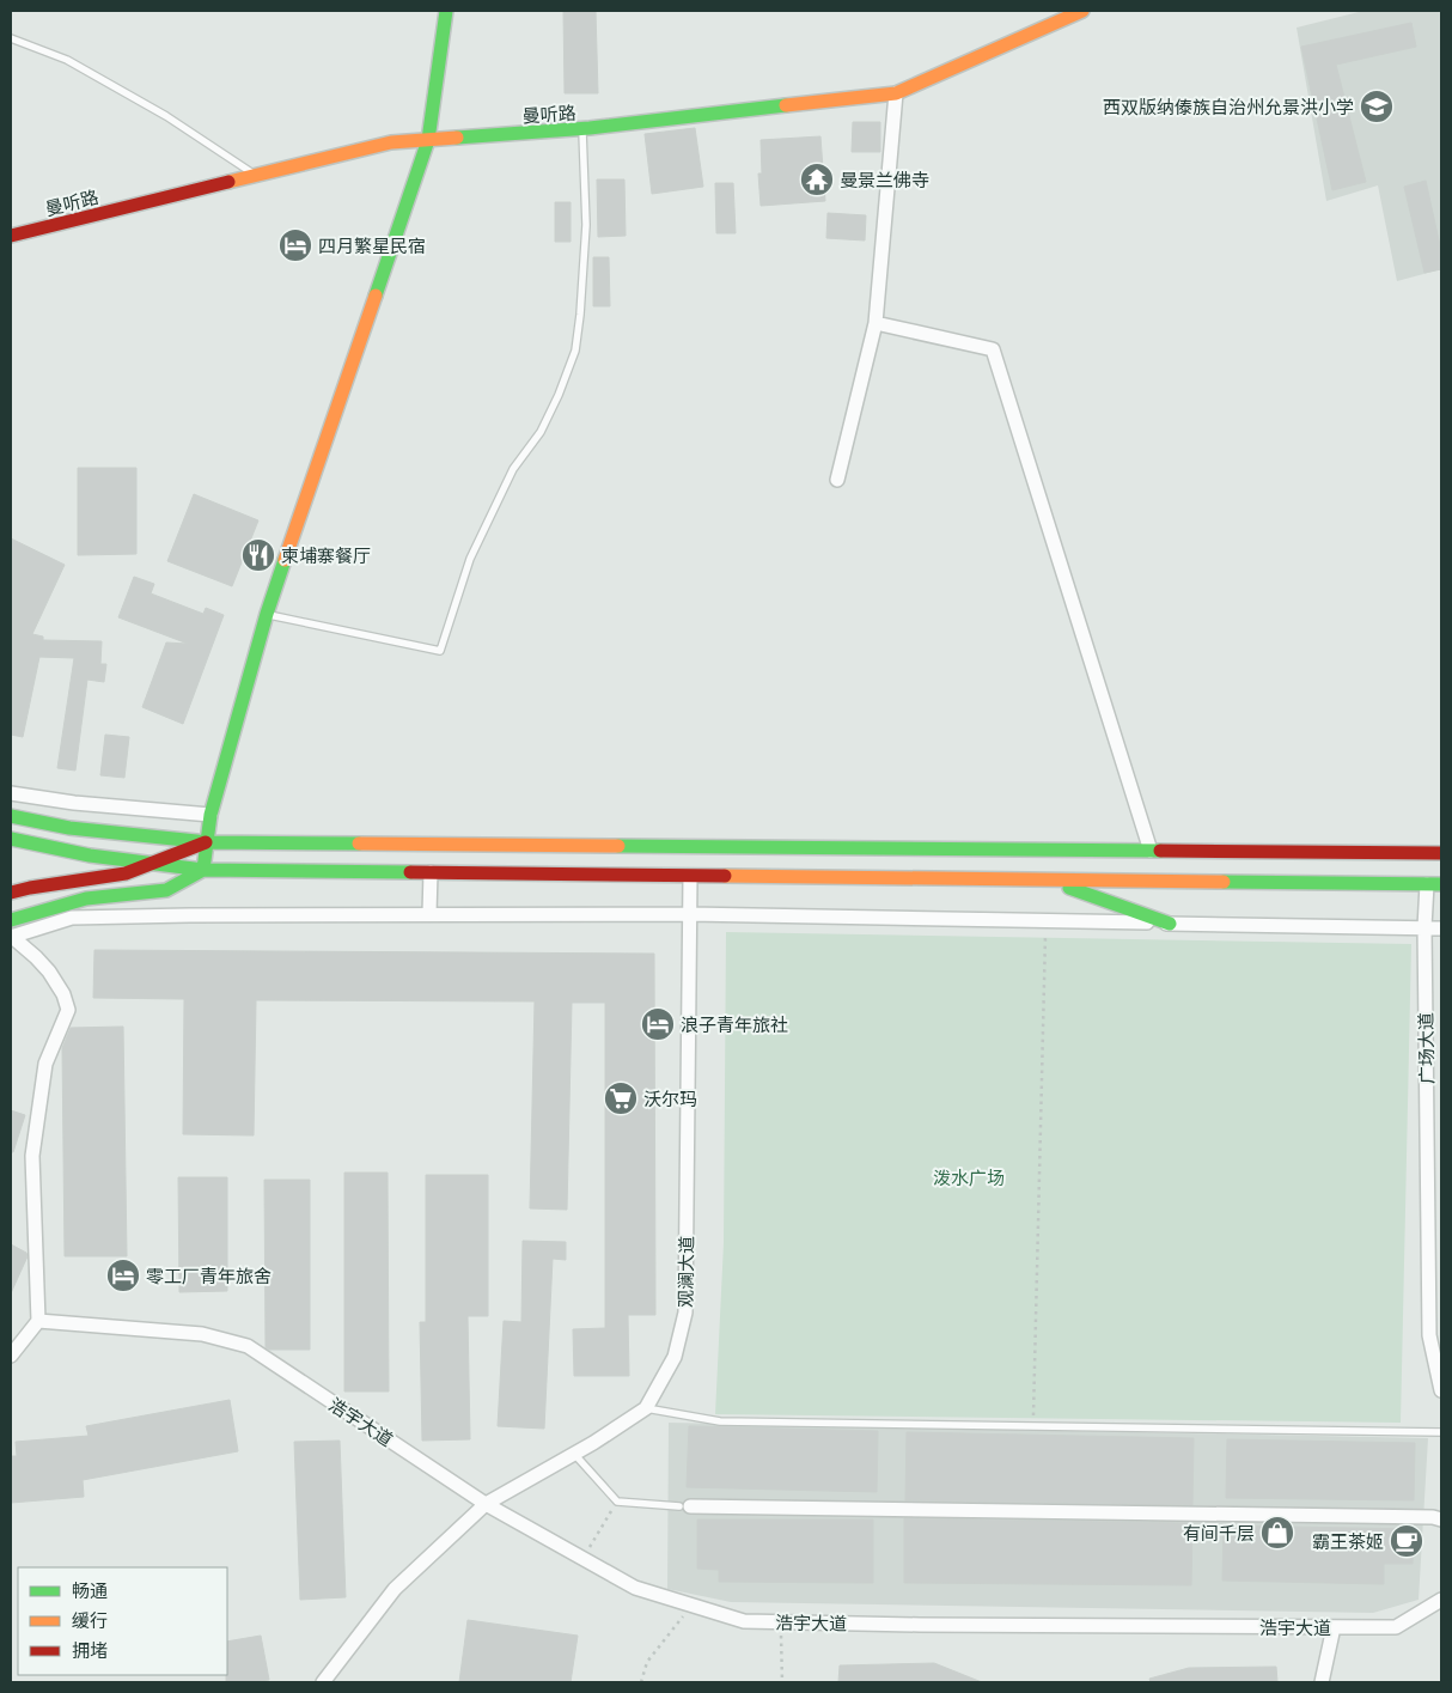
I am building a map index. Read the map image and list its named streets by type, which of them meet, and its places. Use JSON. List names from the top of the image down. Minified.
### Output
{"streets":{"main road":["曼听路"],"street":["广场大道","观澜大道","浩宇大道"]},"crossings":[["观澜大道","浩宇大道"]],"parks":["泼水广场"],"places":{"school or university":["西双版纳傣族自治州允景洪小学"],"temple":["曼景兰佛寺"],"hotel":["四月繁星民宿","浪子青年旅社","零工厂青年旅舍"],"restaurant":["柬埔寨餐厅"],"supermarket":["沃尔玛"],"shop":["有间千层"],"cafe":["霸王茶姬"]},"legend":["畅通","缓行","拥堵"]}
